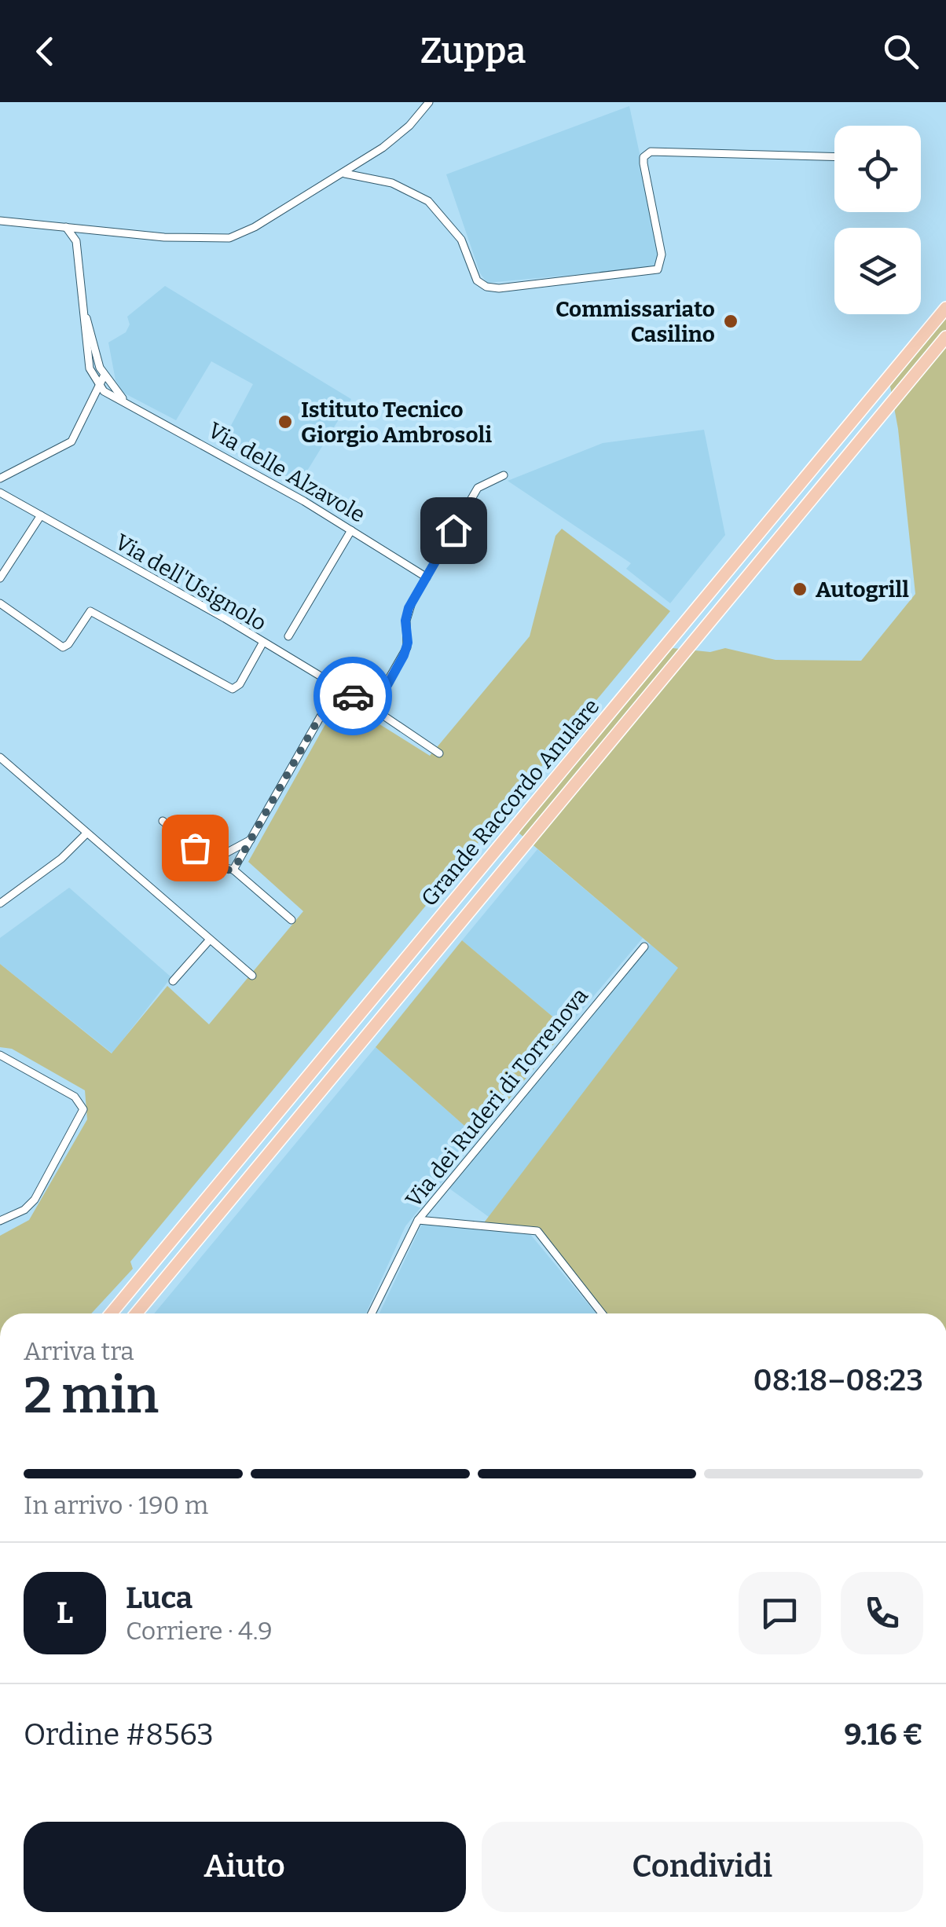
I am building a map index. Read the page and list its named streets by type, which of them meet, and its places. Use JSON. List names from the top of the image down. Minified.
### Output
{"streets":{"highway":["Grande Raccordo Anulare"],"street":["Via delle Alzavole","Via dell'Usignolo","Via dei Ruderi di Torrenova"]},"places":["Commissariato Casilino","Istituto Tecnico Giorgio Ambrosoli","Autogrill"],"page":{"header":"Zuppa","heading":["2 min","Arriva tra","08:18–08:23"],"panel":["Luca","Corriere · 4.9","Ordine #8563","9.16 €"],"bar":"In arrivo · 190 m","round":"L","buttons":["Aiuto","Condividi"]}}
